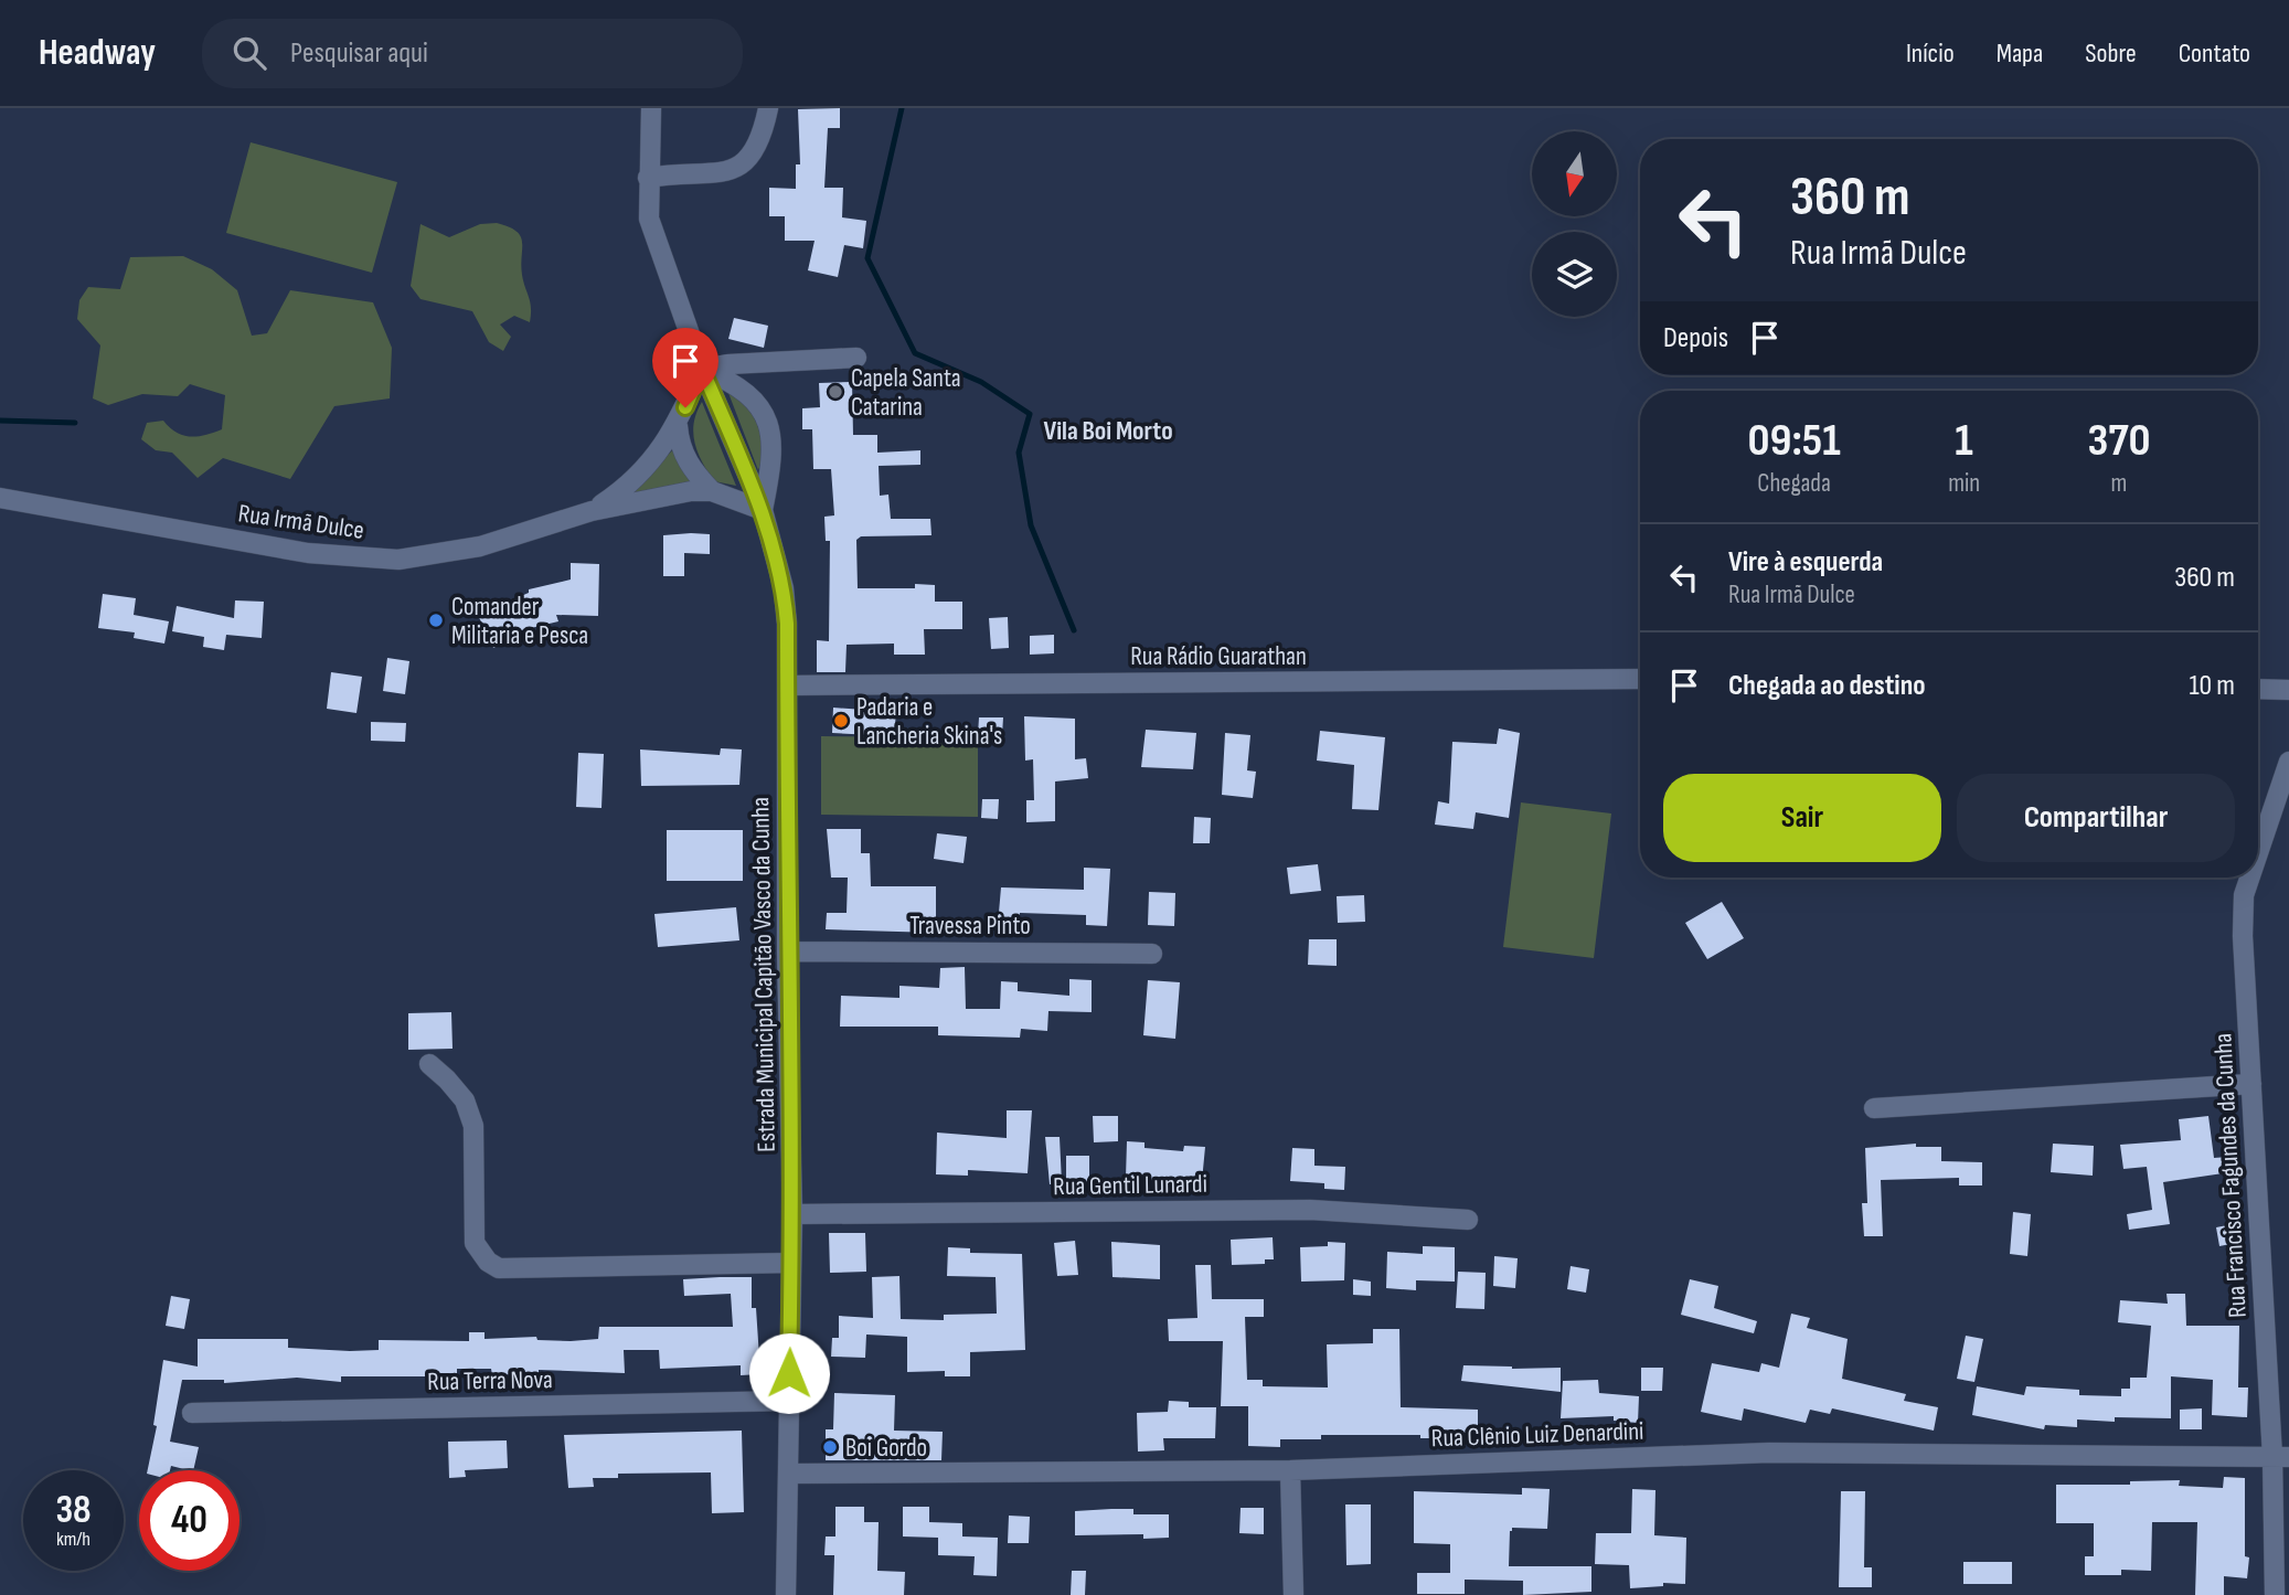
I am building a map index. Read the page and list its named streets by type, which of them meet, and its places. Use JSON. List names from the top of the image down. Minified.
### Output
{"streets":{"street":["Rua Irmã Dulce","Rua Rádio Guarathan","Travessa Pinto","Estrada Municipal Capitão Vasco da Cunha","Rua Francisco Fagundes da Cunha","Rua Gentil Lunardi","Rua Terra Nova","Rua Clênio Luiz Denardini"]},"crossings":[["Rua Irmã Dulce","Estrada Municipal Capitão Vasco da Cunha"],["Rua Rádio Guarathan","Estrada Municipal Capitão Vasco da Cunha"],["Travessa Pinto","Estrada Municipal Capitão Vasco da Cunha"],["Estrada Municipal Capitão Vasco da Cunha","Rua Gentil Lunardi"],["Estrada Municipal Capitão Vasco da Cunha","Rua Terra Nova"],["Estrada Municipal Capitão Vasco da Cunha","Rua Clênio Luiz Denardini"],["Rua Francisco Fagundes da Cunha","Rua Clênio Luiz Denardini"]],"districts":["Vila Boi Morto"],"places":["Capela Santa Catarina","Comander Militaria e Pesca","Padaria e Lancheria Skina's","Boi Gordo"],"north":"bottom","page":{"header":"Headway","search":"Pesquisar aqui","nav":["Início","Mapa","Sobre","Contato"],"turn":["360 m","Rua Irmã Dulce"],"then":"Depois","eta":["09:51","Chegada","1","min","370","m"],"list":[{"name":"Vire à esquerda","note":"Rua Irmã Dulce","value":"360 m"},{"name":"Chegada ao destino","value":"10 m"}],"buttons":["Sair","Compartilhar"],"speed":"38 km/h","limit":"40"}}
